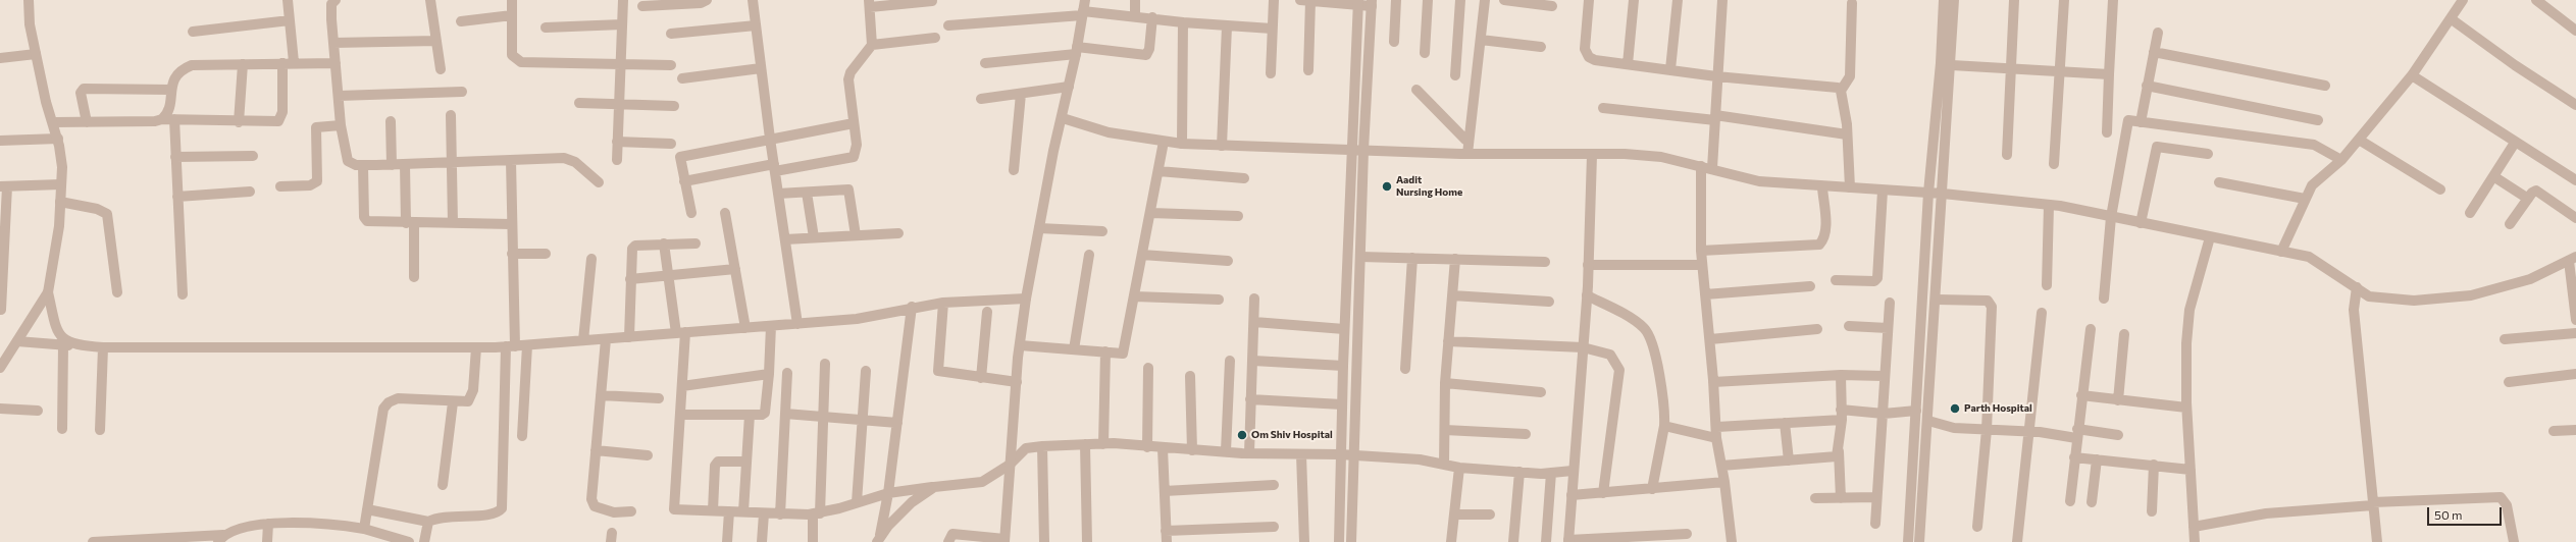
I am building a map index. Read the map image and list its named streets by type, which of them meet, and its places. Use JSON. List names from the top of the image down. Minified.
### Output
{"places":["Aadit Nursing Home","Parth Hospital","Om Shiv Hospital"],"scale_bar":"50 m"}
